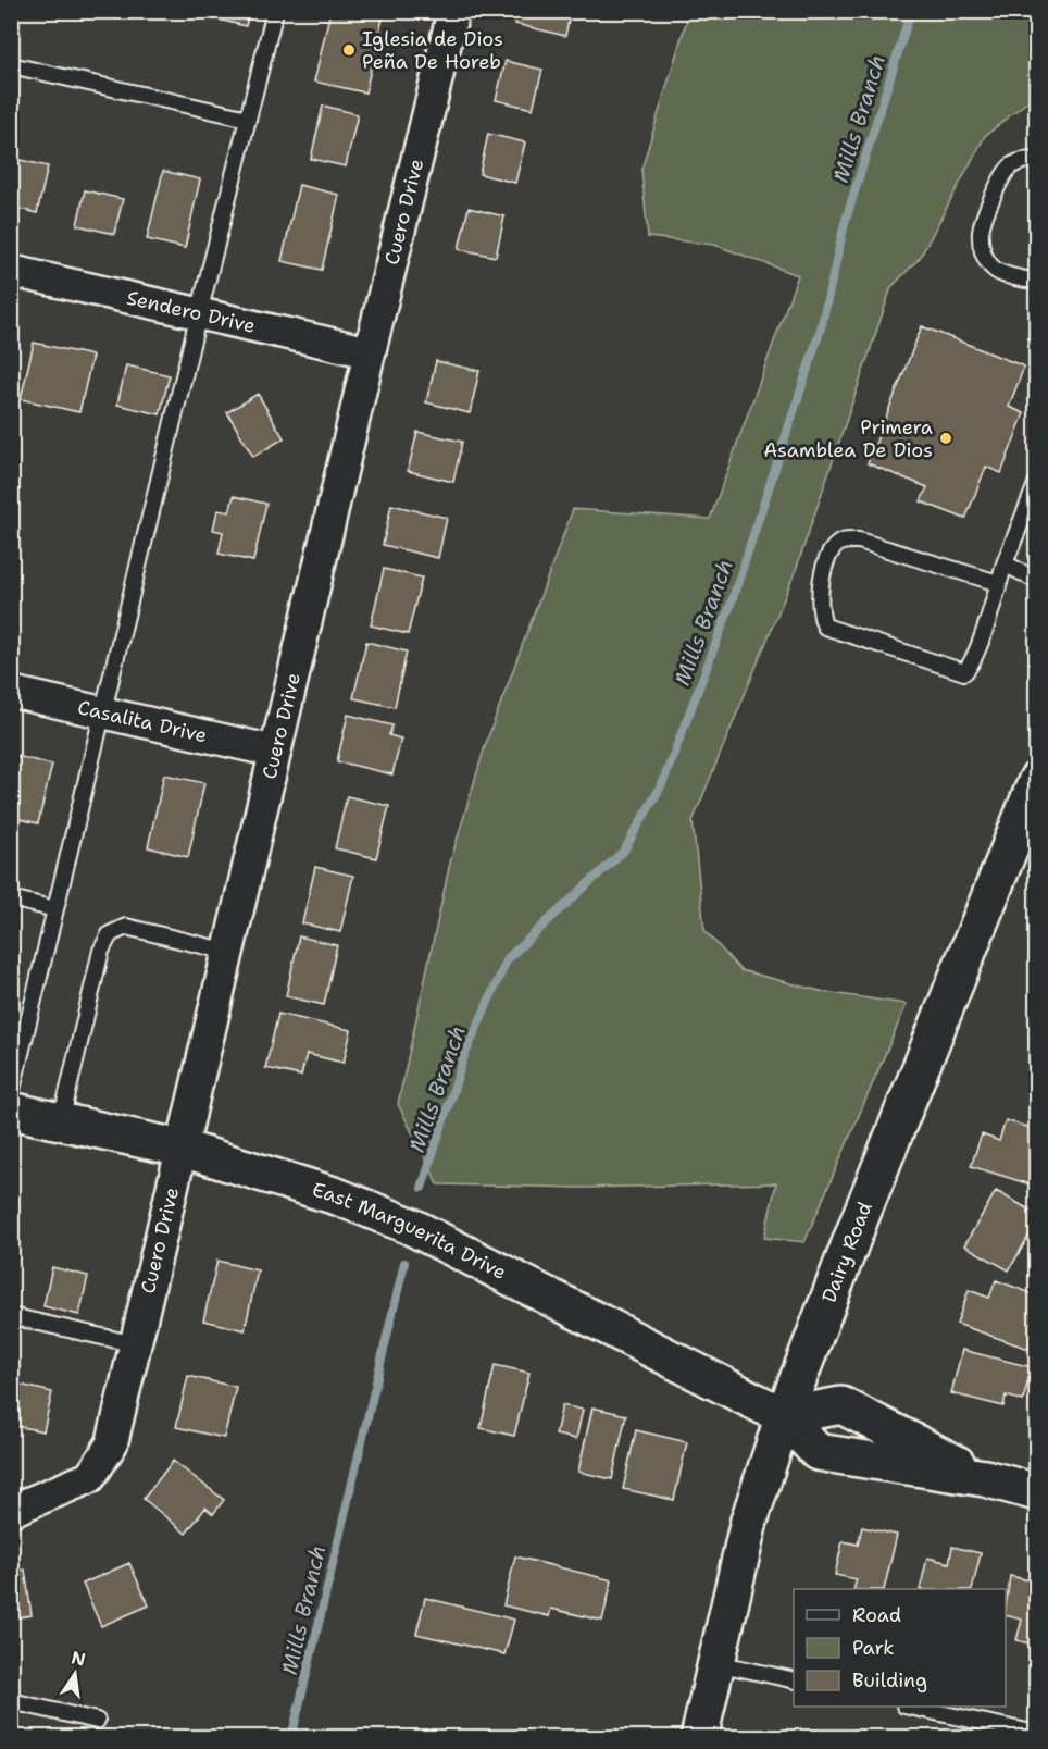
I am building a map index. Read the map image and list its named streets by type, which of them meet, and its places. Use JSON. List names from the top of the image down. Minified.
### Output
{"streets":{"street":["Cuero Drive","Sendero Drive","Casalita Drive","East Marguerita Drive","Dairy Road"]},"crossings":[["Cuero Drive","Sendero Drive"],["Cuero Drive","Casalita Drive"],["Cuero Drive","East Marguerita Drive"],["East Marguerita Drive","Dairy Road"]],"water":["Mills Branch"],"places":["Iglesia de Dios Peña De Horeb","Primera Asamblea De Dios"],"legend":["Road","Park","Building"],"north":"top"}
